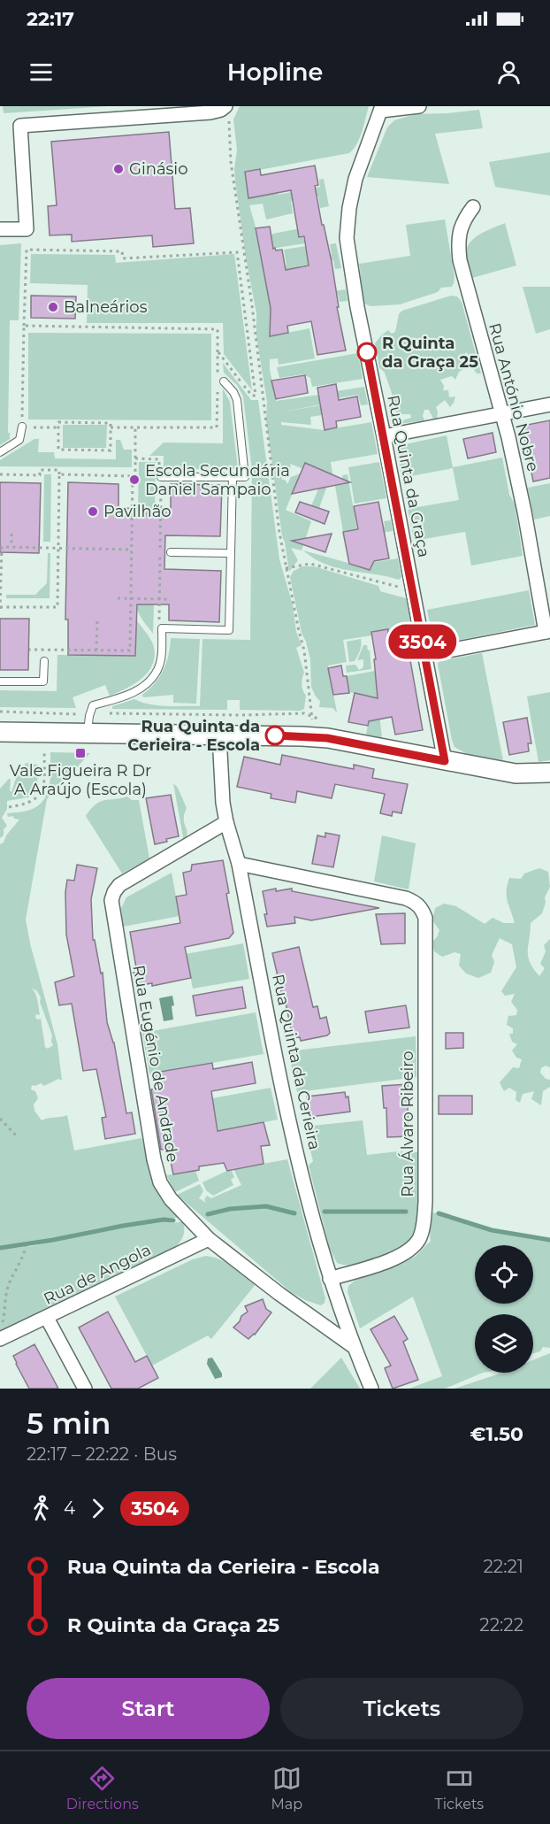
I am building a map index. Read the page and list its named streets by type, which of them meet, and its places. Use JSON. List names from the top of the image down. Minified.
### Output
{"streets":{"street":["Rua António Nobre","Rua Quinta da Graça","Rua Quinta da Cerieira","Rua Eugénio de Andrade","Rua Álvaro Ribeiro","Rua de Angola"]},"crossings":[["Rua Quinta da Cerieira","Rua Eugénio de Andrade"],["Rua Quinta da Cerieira","Rua Álvaro Ribeiro"],["Rua Eugénio de Andrade","Rua de Angola"]],"places":{"other":["Ginásio","Balneários","R Quinta da Graça 25","Escola Secundária Daniel Sampaio","Pavilhão","Rua Quinta da Cerieira - Escola"],"transit":["Vale Figueira R Dr A Araújo (Escola)"]},"lines":["bus line 3504"],"page":{"status":"22:17","header":"Hopline","on_map":"3504","heading":["5 min","22:17 – 22:22 · Bus","€1.50"],"legs":["4","3504"],"list":[{"name":"Rua Quinta da Cerieira - Escola","value":"22:21"},{"name":"R Quinta da Graça 25","value":"22:22"}],"buttons":["Start","Tickets"],"tabs":["Directions","Map","Tickets"]}}
